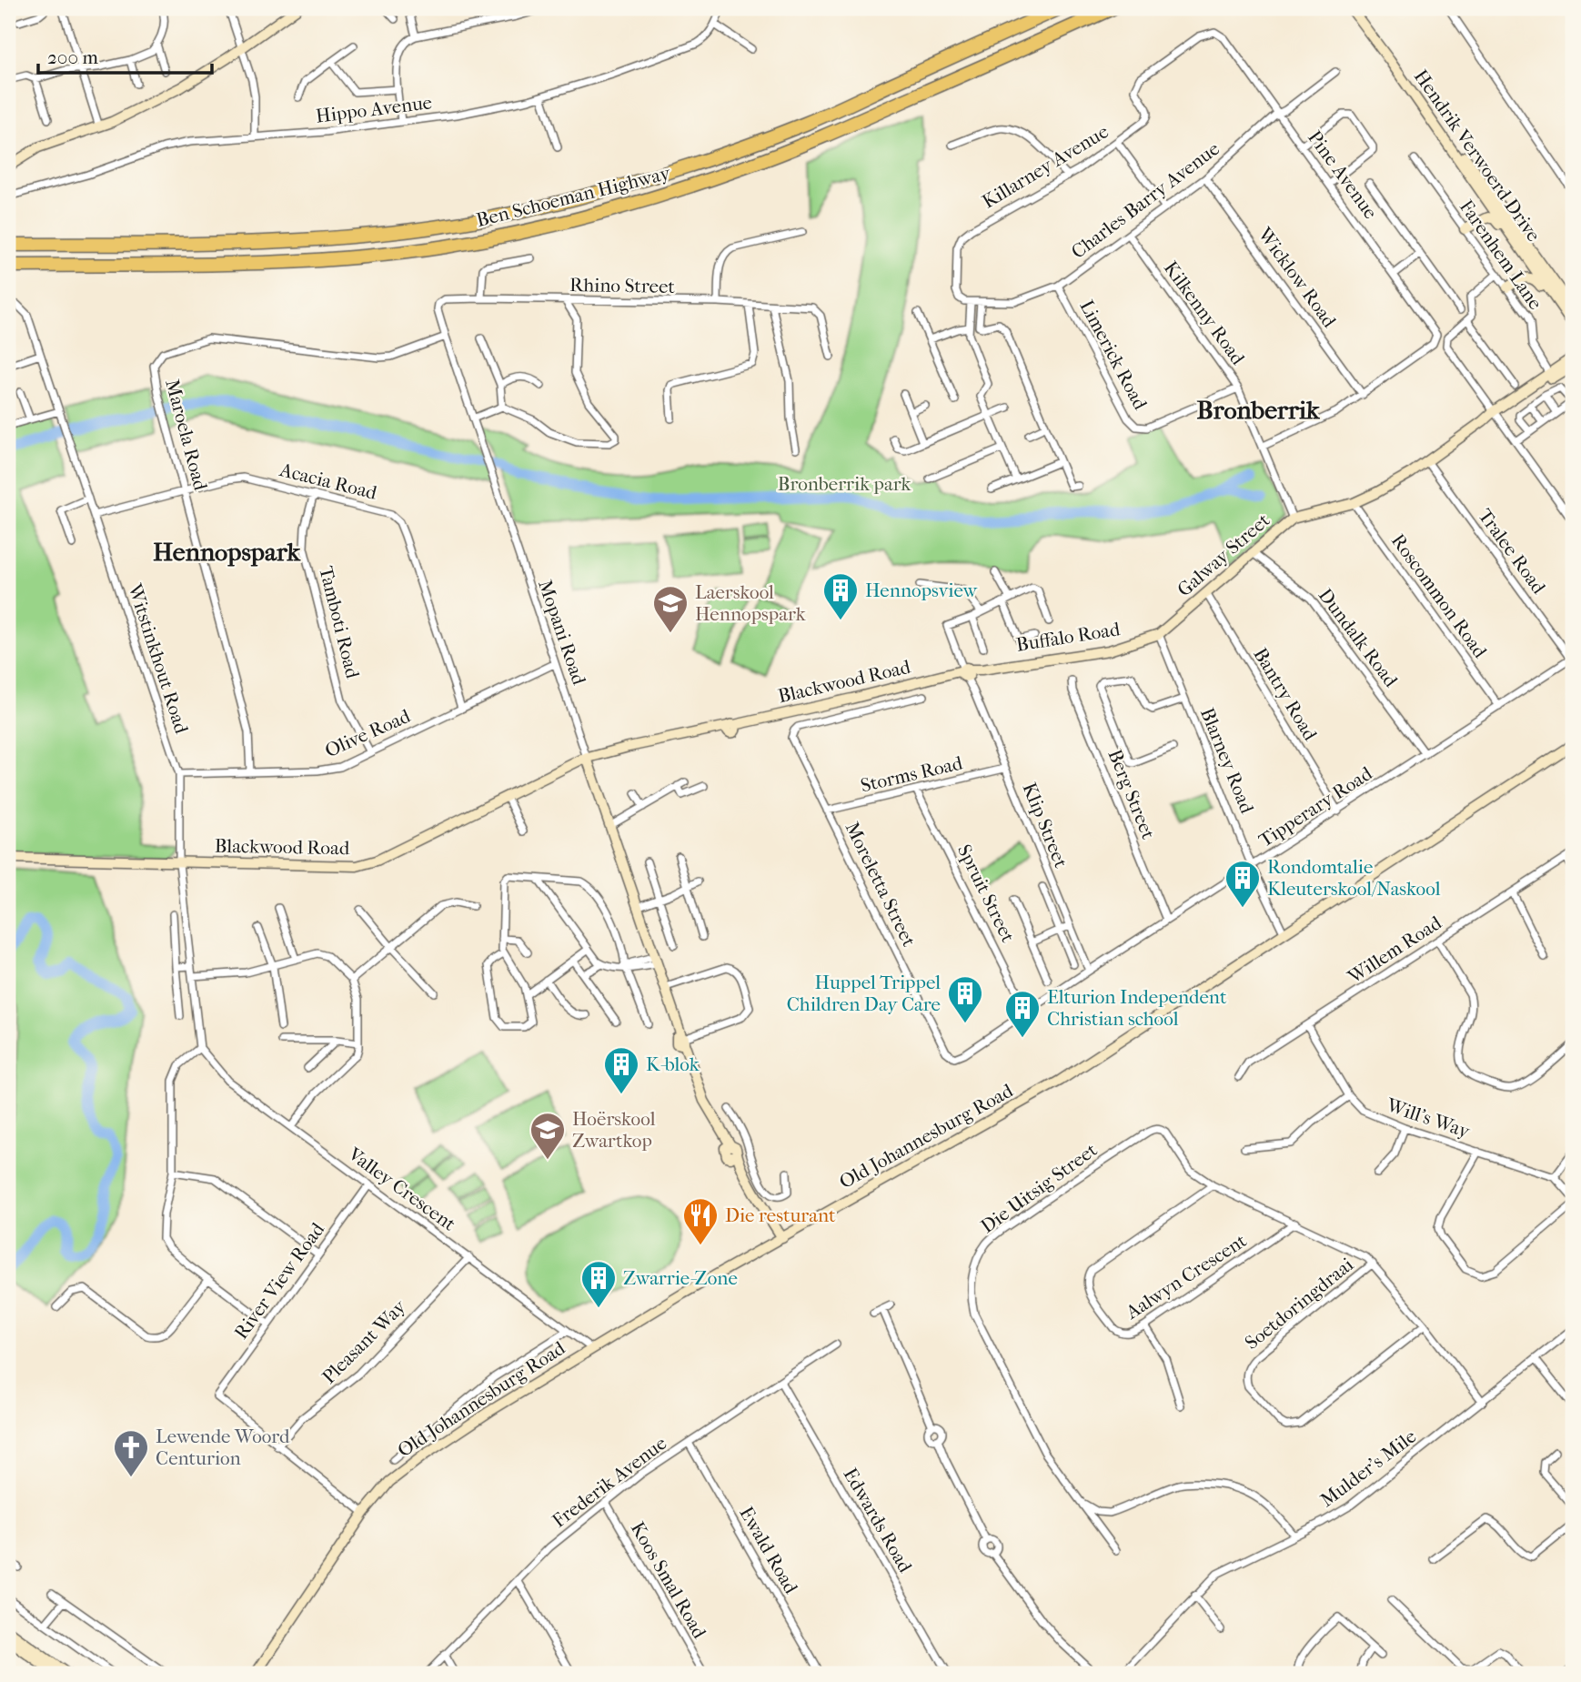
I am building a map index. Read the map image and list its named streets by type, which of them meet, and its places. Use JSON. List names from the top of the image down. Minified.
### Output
{"streets":{"highway":["Ben Schoeman Highway"],"main road":["Hendrik Verwoerd Drive","Galway Street","Mopani Road","Buffalo Road","Blackwood Road","Old Johannesburg Road"],"street":["Hippo Avenue","Killarney Avenue","Pine Avenue","Charles Barry Avenue","Farenhem Lane","Wicklow Road","Rhino Street","Kilkenny Road","Limerick Road","Maroela Road","Acacia Road","Tralee Road","Roscommon Road","Tamboti Road","Dundalk Road","Witstinkhout Road","Bantry Road","Olive Road","Blarney Road","Storms Road","Berg Street","Tipperary Road","Klip Street","Moreletta Street","Spruit Street","Willem Road","Will's Way","Die Uitsig Street","Valley Crescent","Aalwyn Crescent","River View Road","Soetdoringdraai","Pleasant Way","Mulder's Mile","Frederik Avenue","Edwards Road","Ewald Road","Koos Smal Road"]},"crossings":[["Killarney Avenue","Pine Avenue"],["Killarney Avenue","Charles Barry Avenue"],["Pine Avenue","Charles Barry Avenue"],["Pine Avenue","Wicklow Road"],["Charles Barry Avenue","Wicklow Road"],["Charles Barry Avenue","Kilkenny Road"],["Charles Barry Avenue","Limerick Road"],["Farenhem Lane","Galway Street"],["Rhino Street","Mopani Road"],["Kilkenny Road","Limerick Road"],["Kilkenny Road","Galway Street"],["Maroela Road","Acacia Road"],["Maroela Road","Mopani Road"],["Maroela Road","Olive Road"],["Acacia Road","Tamboti Road"],["Acacia Road","Witstinkhout Road"],["Acacia Road","Olive Road"],["Tralee Road","Galway Street"],["Tralee Road","Tipperary Road"],["Galway Street","Roscommon Road"],["Galway Street","Buffalo Road"],["Galway Street","Dundalk Road"],["Galway Street","Bantry Road"],["Galway Street","Blarney Road"],["Roscommon Road","Tipperary Road"],["Tamboti Road","Olive Road"],["Mopani Road","Blackwood Road"],["Mopani Road","Olive Road"],["Mopani Road","Old Johannesburg Road"],["Buffalo Road","Blackwood Road"],["Buffalo Road","Blarney Road"],["Buffalo Road","Klip Street"],["Dundalk Road","Tipperary Road"],["Witstinkhout Road","Blackwood Road"],["Witstinkhout Road","Olive Road"],["Witstinkhout Road","Valley Crescent"],["Blackwood Road","Klip Street"],["Bantry Road","Tipperary Road"],["Blarney Road","Tipperary Road"],["Blarney Road","Old Johannesburg Road"],["Storms Road","Klip Street"],["Storms Road","Moreletta Street"],["Storms Road","Spruit Street"],["Berg Street","Tipperary Road"],["Tipperary Road","Klip Street"],["Tipperary Road","Moreletta Street"],["Tipperary Road","Spruit Street"],["Willem Road","Will's Way"],["Old Johannesburg Road","Valley Crescent"],["Die Uitsig Street","Aalwyn Crescent"],["Die Uitsig Street","Soetdoringdraai"],["Die Uitsig Street","Mulder's Mile"],["Valley Crescent","River View Road"],["Valley Crescent","Pleasant Way"],["River View Road","Pleasant Way"],["Frederik Avenue","Edwards Road"],["Frederik Avenue","Ewald Road"],["Frederik Avenue","Koos Smal Road"]],"districts":["Bronberrik","Hennopspark"],"parks":["Bronberrik park"],"places":{"building":["Hennopsview","Rondomtalie Kleuterskool/Naskool","Huppel Trippel Children Day Care","Elturion Independent Christian school","K-blok","Zwarrie-Zone"],"school or university":["Laerskool Hennopspark","Hoërskool Zwartkop"],"restaurant":["Die resturant"],"church":["Lewende Woord Centurion"]},"scale_bar":"200 m"}
